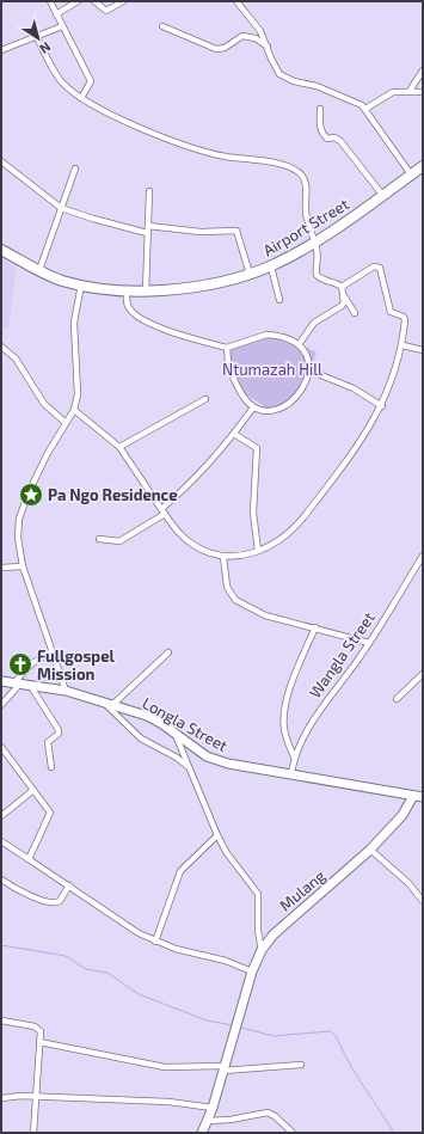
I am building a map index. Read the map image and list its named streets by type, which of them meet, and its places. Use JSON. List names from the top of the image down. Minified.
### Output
{"streets":{"highway":["Airport Street"],"main road":["Longla Street","Mulang"],"street":["Wangla Street"]},"crossings":[["Wangla Street","Longla Street"],["Longla Street","Mulang"]],"parks":["Ntumazah Hill"],"places":{"place":["Pa Ngo Residence"],"church":["Fullgospel Mission"]},"north":"bottom right"}
